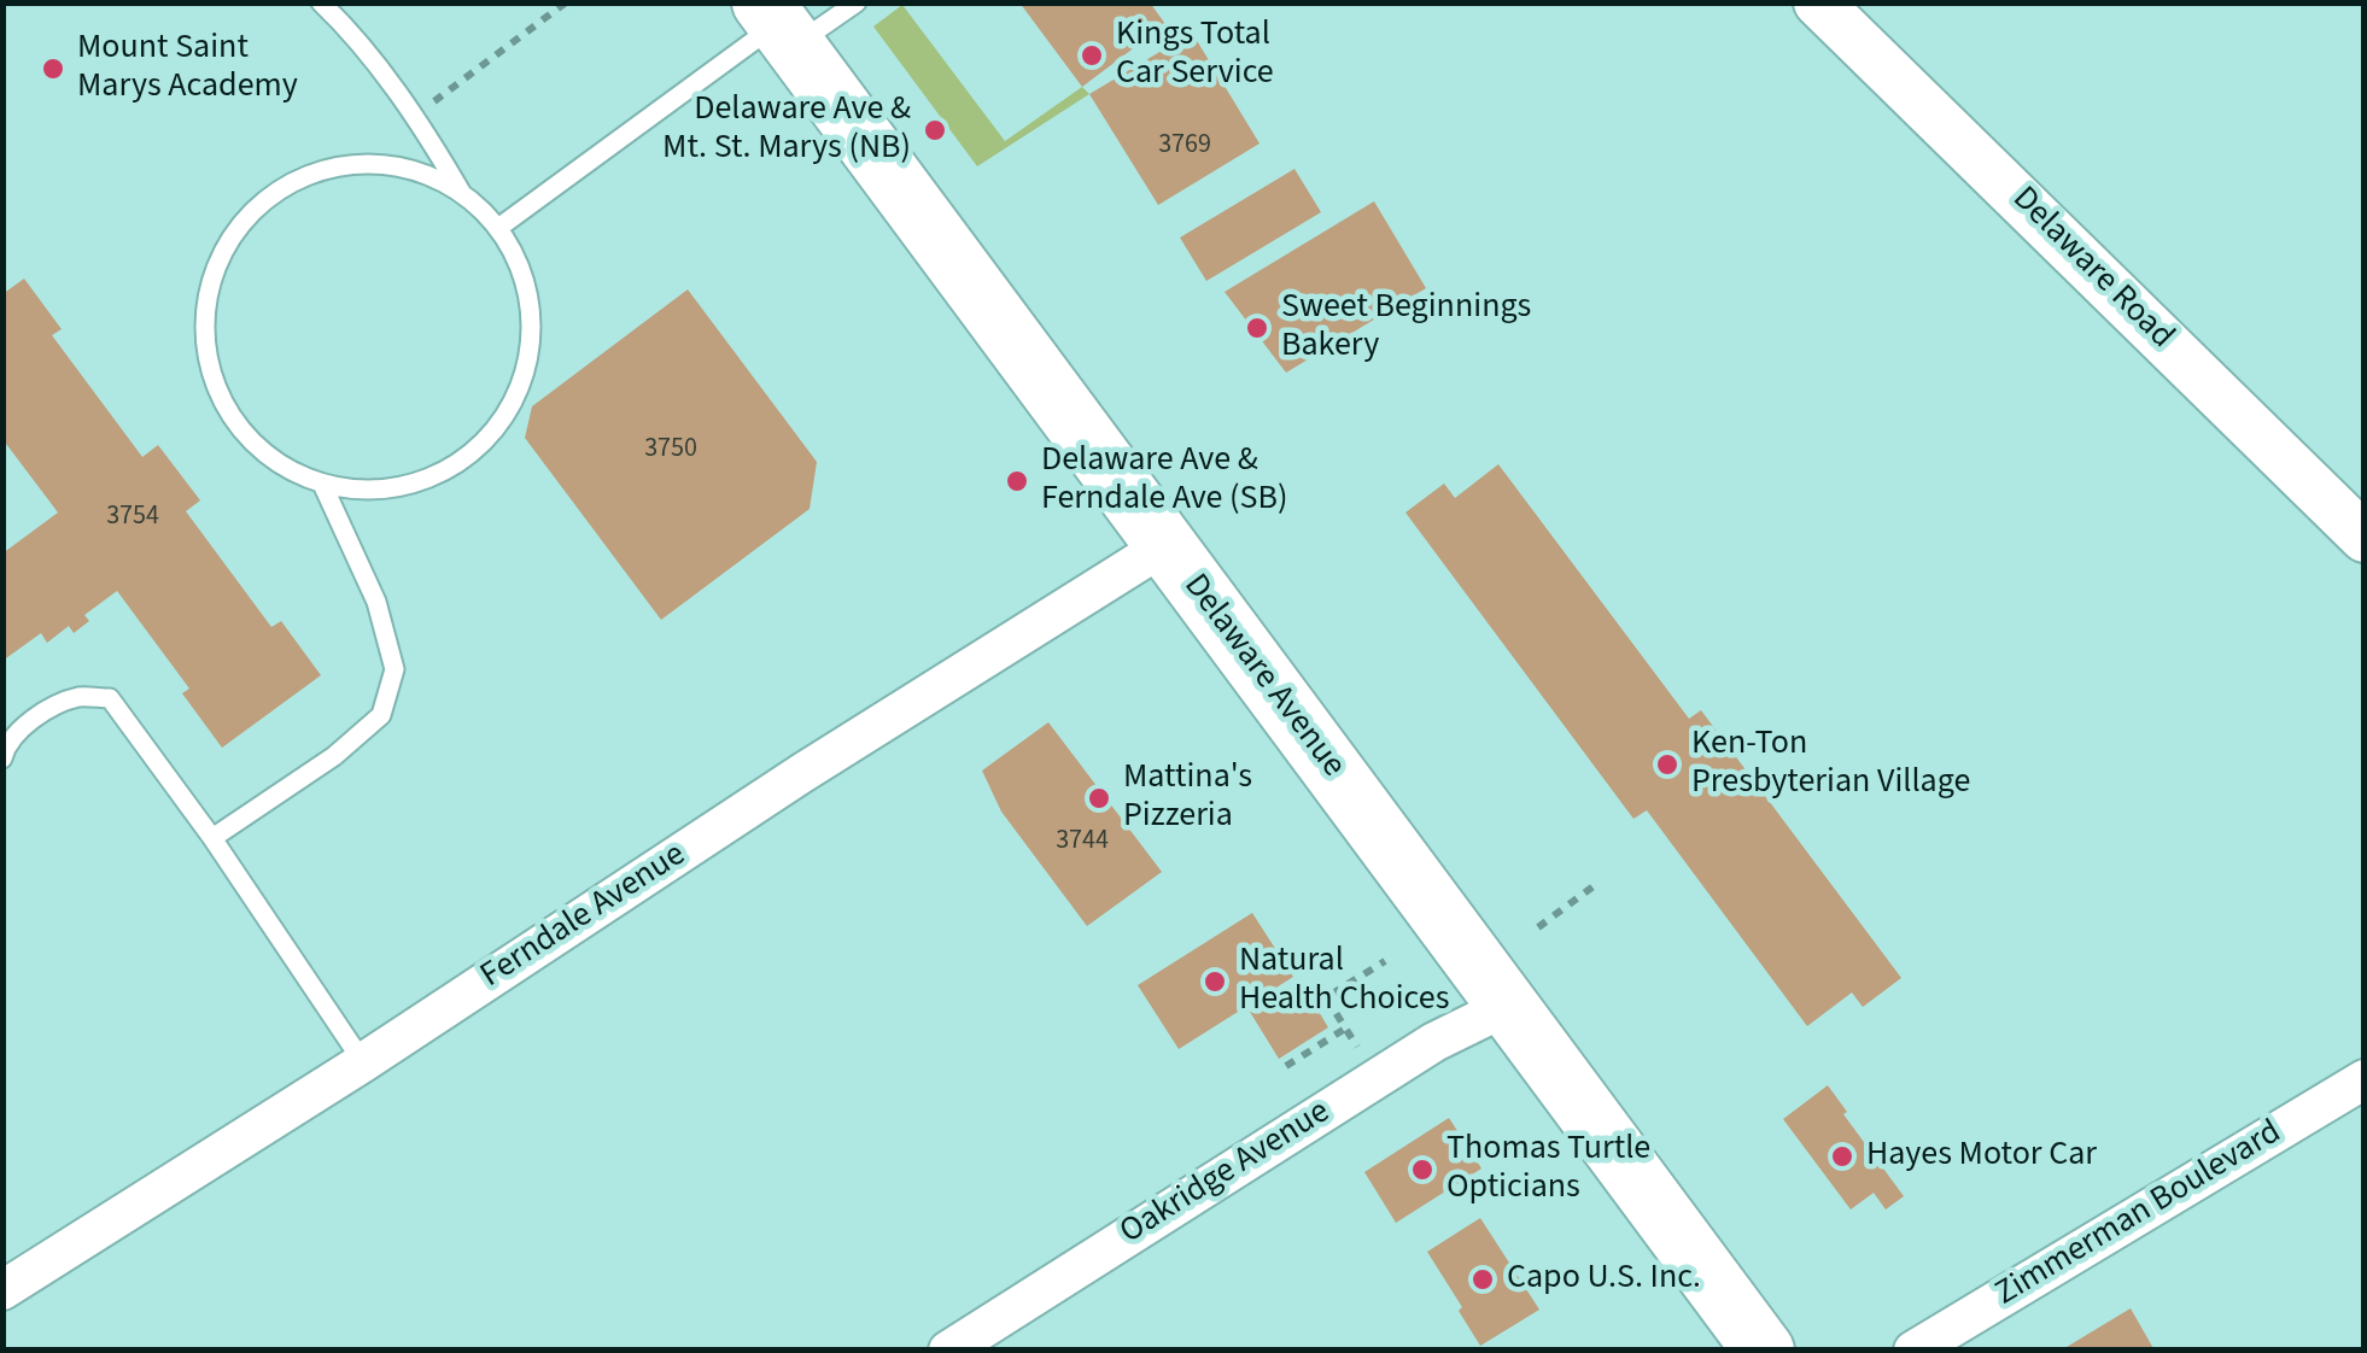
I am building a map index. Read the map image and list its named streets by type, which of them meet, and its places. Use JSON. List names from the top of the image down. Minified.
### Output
{"streets":{"main road":["Delaware Avenue"],"street":["Delaware Road","Ferndale Avenue","Oakridge Avenue","Zimmerman Boulevard"]},"crossings":[["Delaware Avenue","Ferndale Avenue"],["Delaware Avenue","Oakridge Avenue"]],"places":["Kings Total Car Service","Mount Saint Marys Academy","Delaware Ave & Mt. St. Marys (NB)","Sweet Beginnings Bakery","Delaware Ave & Ferndale Ave (SB)","Ken-Ton Presbyterian Village","Mattina's Pizzeria","Natural Health Choices","Hayes Motor Car","Thomas Turtle Opticians","Capo U.S. Inc."],"house_numbers":["3769","3750","3754","3744"]}
